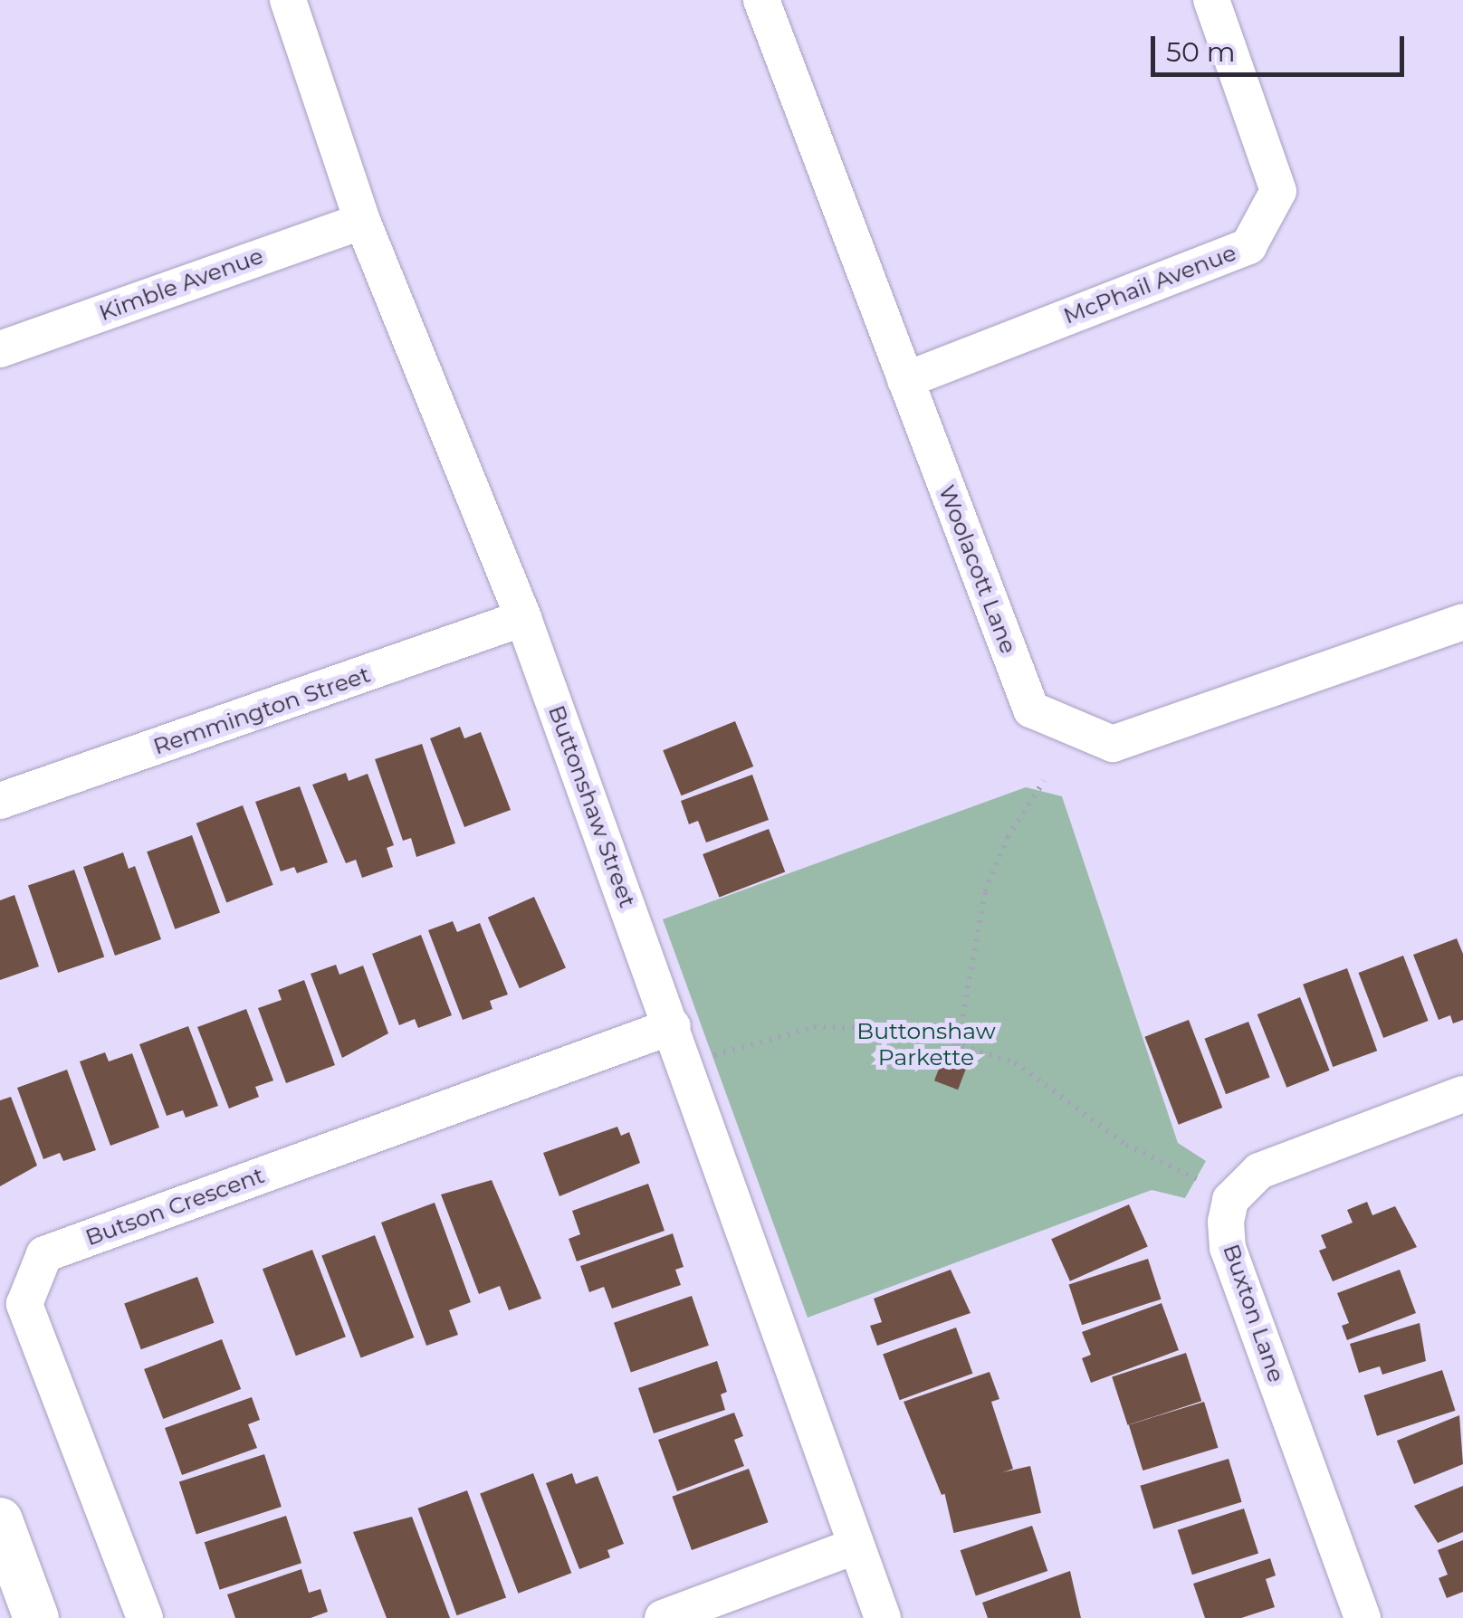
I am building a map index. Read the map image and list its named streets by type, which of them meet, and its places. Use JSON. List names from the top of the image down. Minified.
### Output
{"streets":{"street":["Kimble Avenue","McPhail Avenue","Woolacott Lane","Remmington Street","Buttonshaw Street","Butson Crescent","Buxton Lane"]},"crossings":[["Kimble Avenue","Buttonshaw Street"],["McPhail Avenue","Woolacott Lane"],["Remmington Street","Buttonshaw Street"],["Buttonshaw Street","Butson Crescent"]],"parks":["Buttonshaw Parkette"],"scale_bar":"50 m"}
